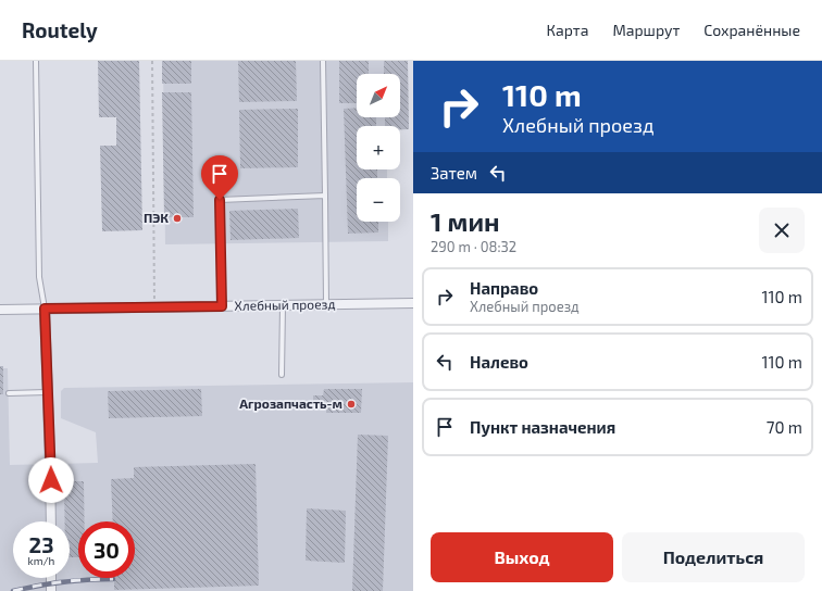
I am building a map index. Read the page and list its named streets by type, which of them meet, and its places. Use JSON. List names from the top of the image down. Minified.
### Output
{"streets":{"street":["Хлебный проезд"]},"places":["ПЭК","Агрозапчасть-м"],"north":"top right","page":{"header":"Routely","nav":["Карта","Маршрут","Сохранённые"],"turn":["110 m","Хлебный проезд"],"map_buttons":["+","−"],"then":"Затем","heading":["1 мин","290 m · 08:32"],"list":[{"name":"Направо","note":"Хлебный проезд","value":"110 m"},{"name":"Налево","value":"110 m"},{"name":"Пункт назначения","value":"70 m"}],"speed":"23 km/h","limit":"30","buttons":["Выход","Поделиться"]}}
